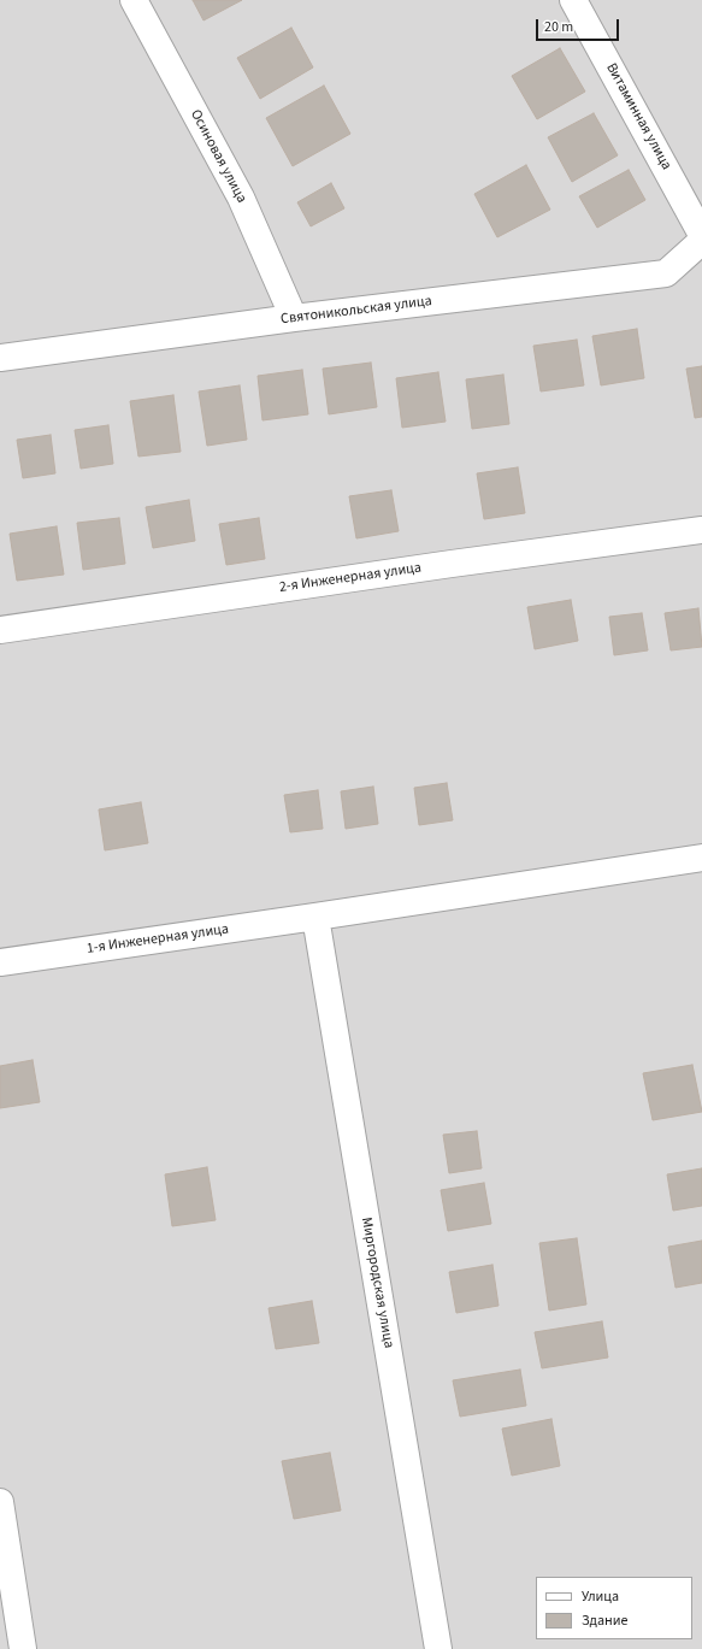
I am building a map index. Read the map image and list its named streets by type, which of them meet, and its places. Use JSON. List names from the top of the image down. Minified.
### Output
{"streets":{"street":["Витаминная улица","Осиновая улица","Святоникольская улица","2-я Инженерная улица","1-я Инженерная улица","Миргородская улица"]},"crossings":[["Осиновая улица","Святоникольская улица"],["1-я Инженерная улица","Миргородская улица"]],"legend":["Улица","Здание"],"scale_bar":"20 m"}
